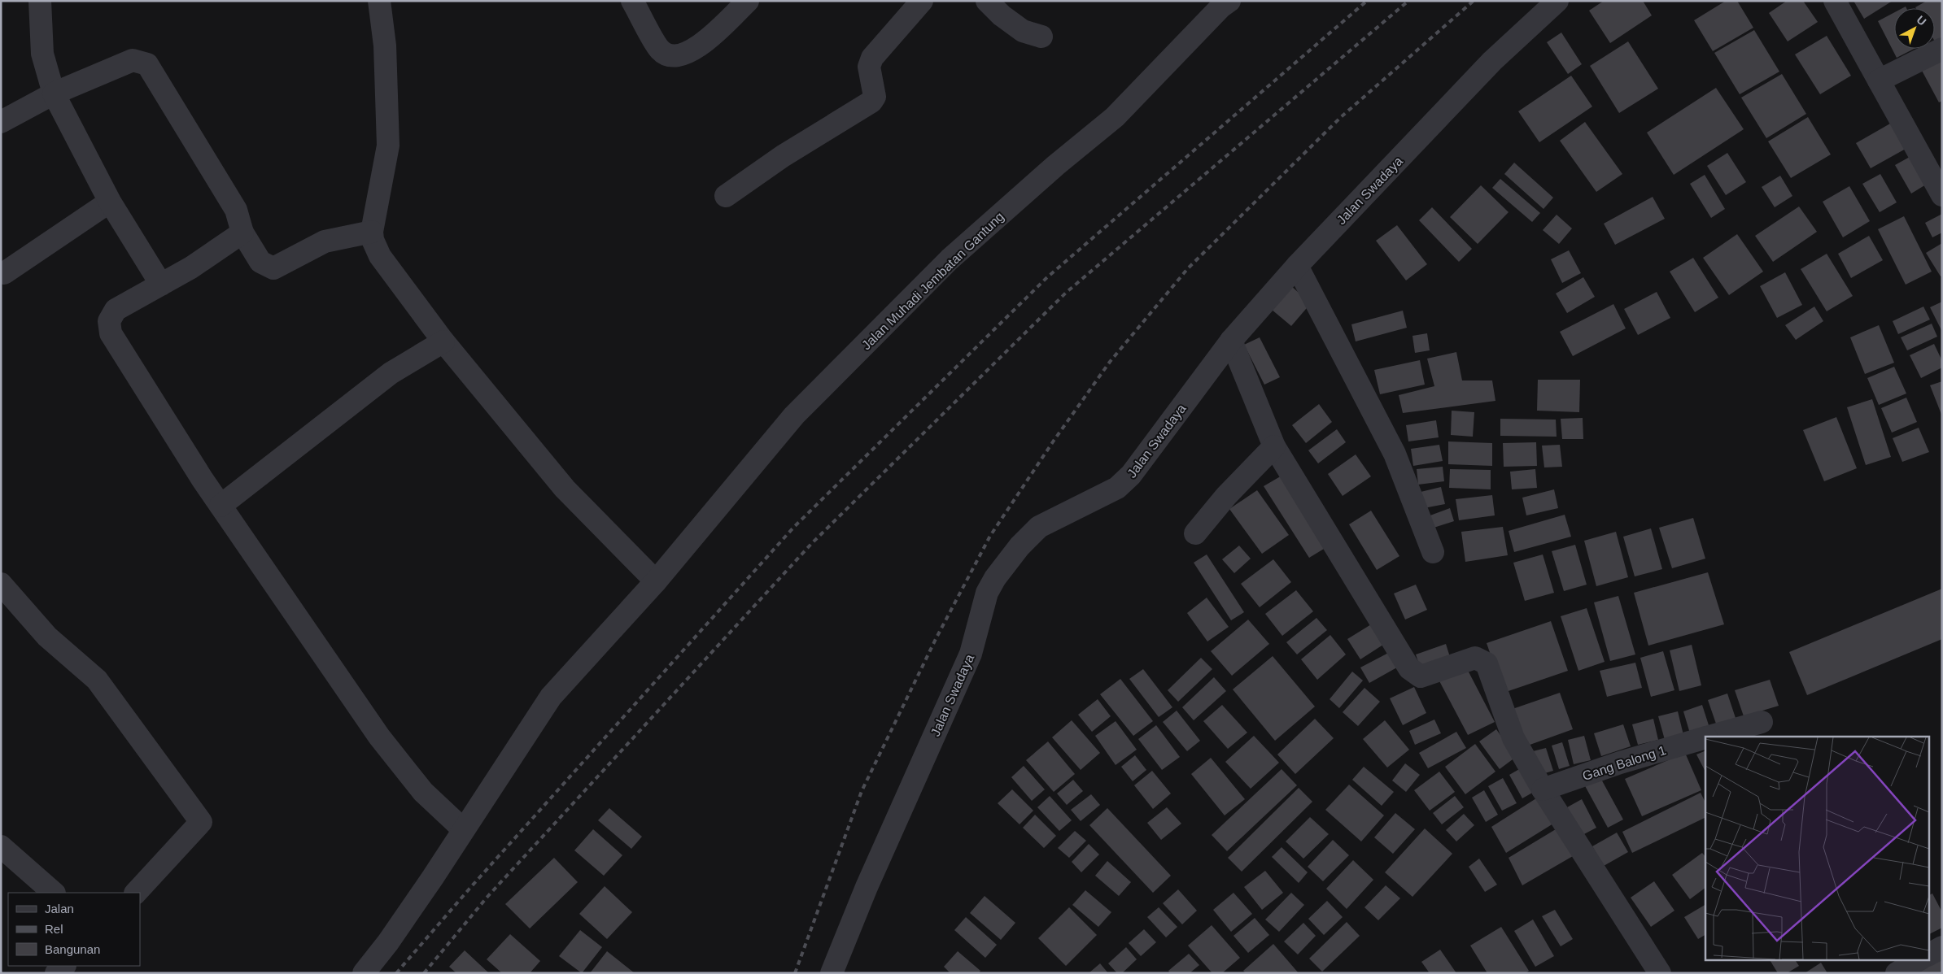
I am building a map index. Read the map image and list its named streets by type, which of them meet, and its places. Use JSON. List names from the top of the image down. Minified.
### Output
{"streets":{"street":["Jalan Swadaya","Jalan Muhadi Jembatan Gantung","Gang Balong 1"]},"legend":["Jalan","Rel","Bangunan"],"north":"top right"}
